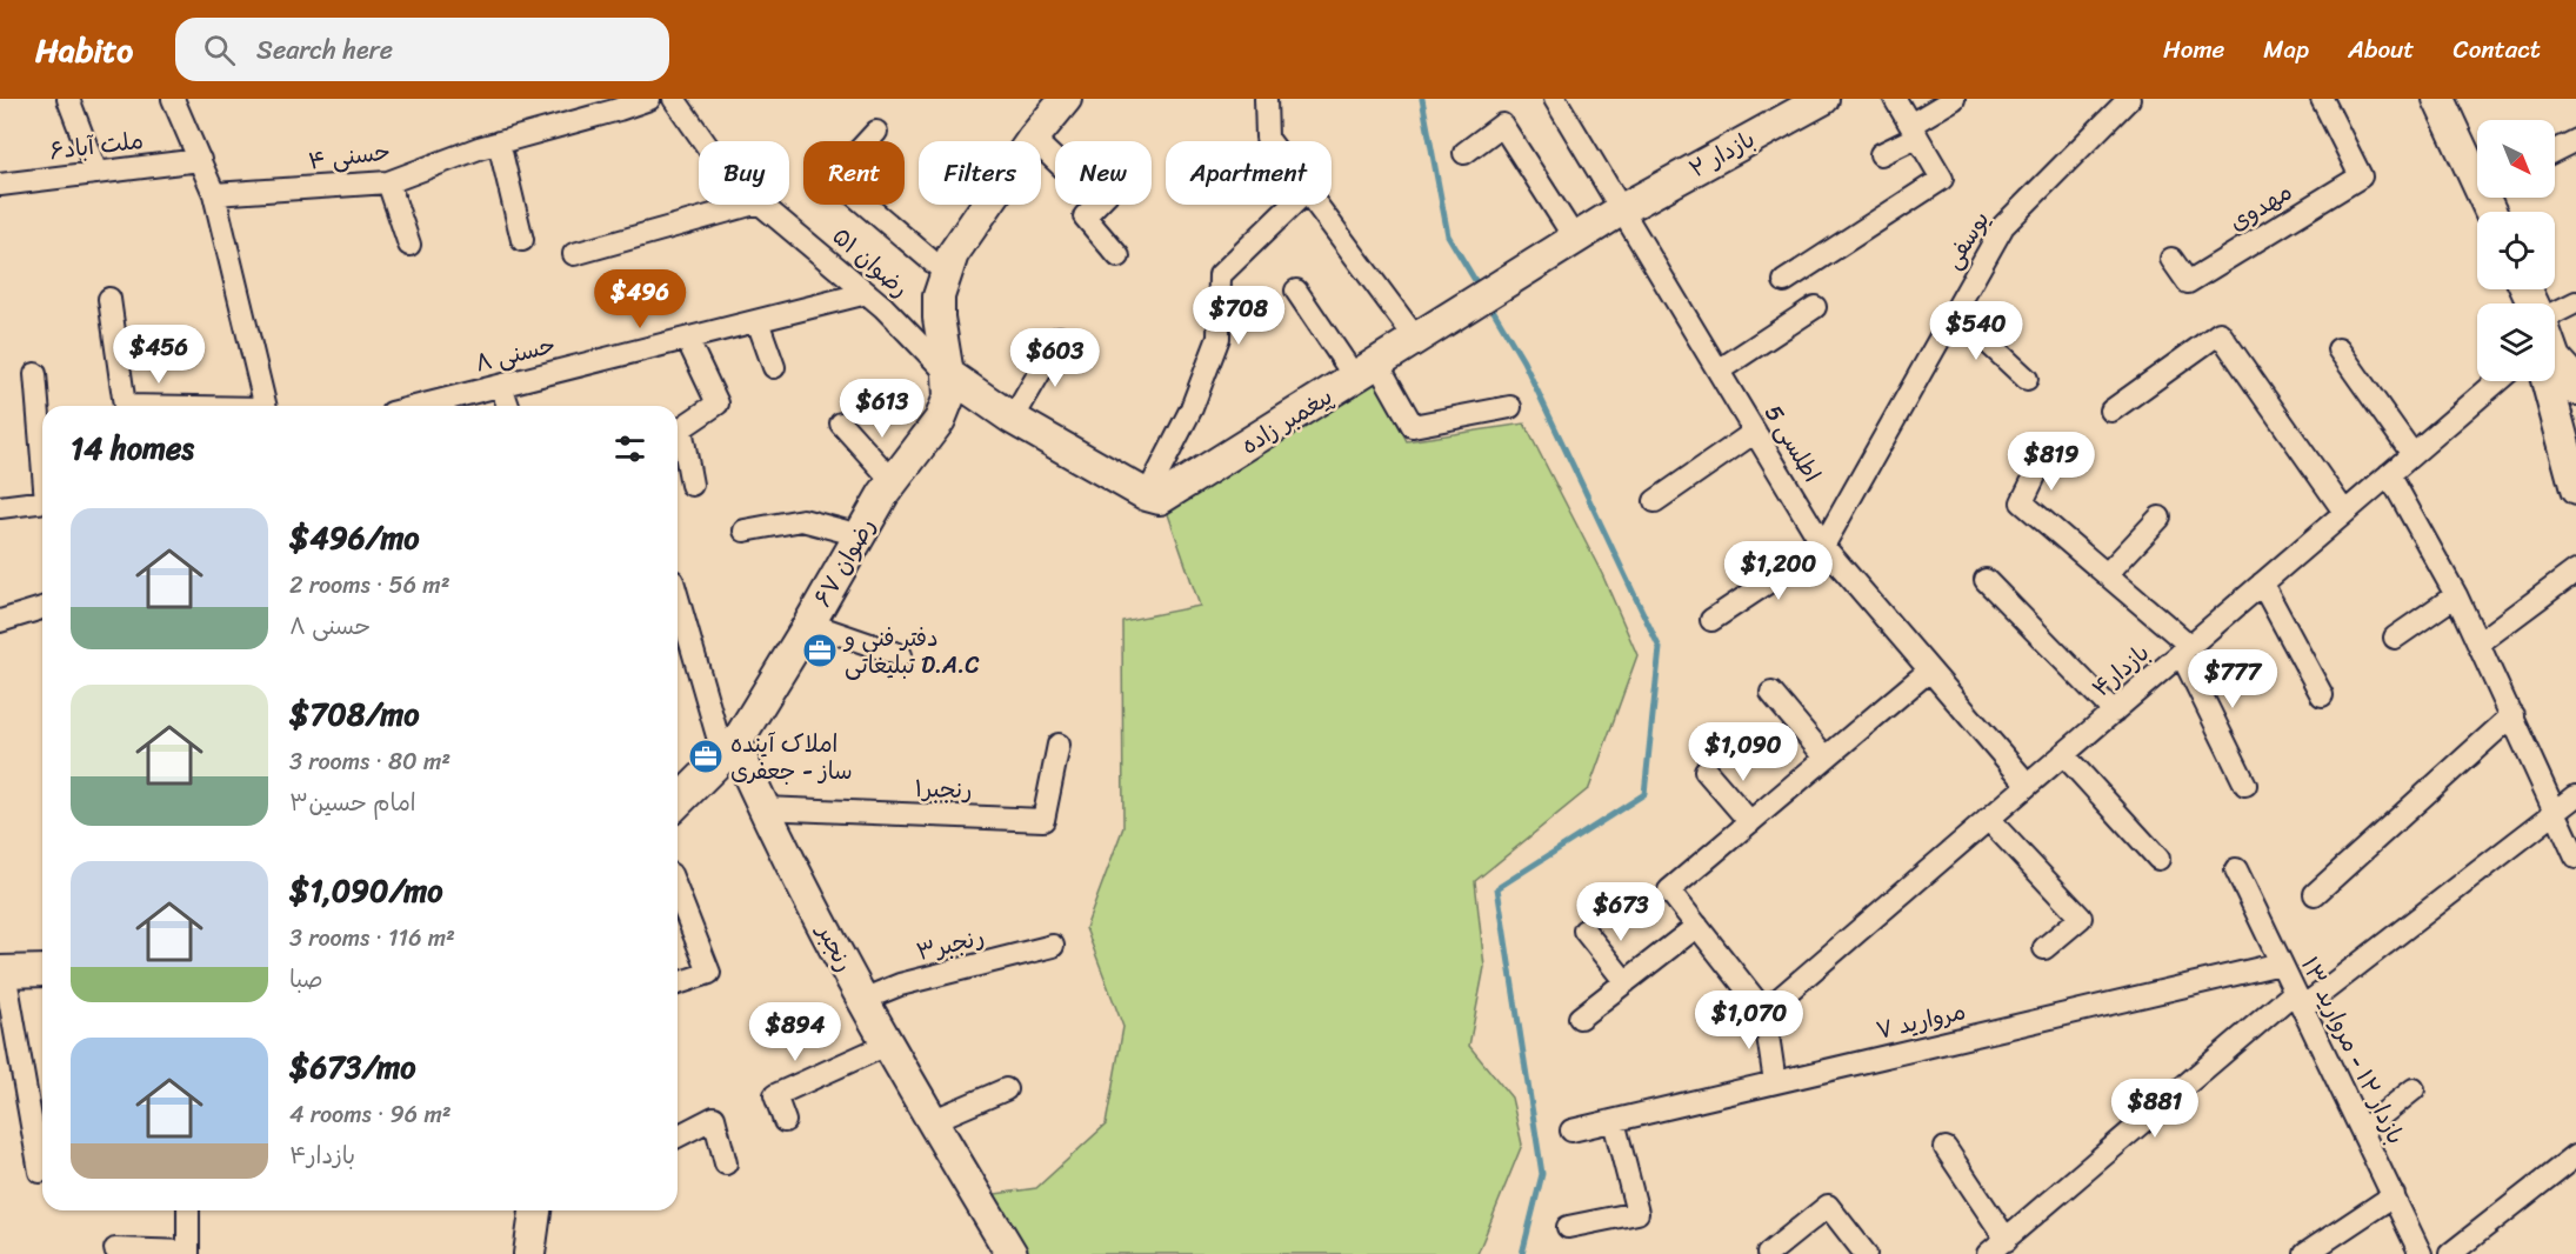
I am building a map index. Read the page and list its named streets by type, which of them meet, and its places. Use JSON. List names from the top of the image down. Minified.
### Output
{"streets":{"street":["ملت آباد۶","بازدار ۲","حسنی ۴","مهدوی","یوسفی","رضوان ۵۱","حسنی ۸","پیغمبر زاده","اطلسی 5","رضوان ۶۷","بازدار۴","رنجبر۱","رنجبر۳","رنجبر","مروارید ۷","بازدار ۱۲ - مروارید ۱۳"]},"crossings":[["بازدار ۲","پیغمبر زاده"],["بازدار ۲","اطلسی 5"],["یوسفی","اطلسی 5"],["رضوان ۵۱","حسنی ۸"],["رضوان ۵۱","رضوان ۶۷"],["پیغمبر زاده","اطلسی 5"],["اطلسی 5","بازدار۴"],["رضوان ۶۷","رنجبر"],["رنجبر۱","رنجبر"],["رنجبر۳","رنجبر"],["مروارید ۷","بازدار ۱۲ - مروارید ۱۳"]],"places":{"office":["دفتر فنی و تبلیغاتی D.A.C","املاک آینده ساز - جعفری"]},"north":"bottom right","page":{"header":"Habito","search":"Search here","nav":["Home","Map","About","Contact"],"chip":["Buy","Rent","Filters","New","Apartment"],"price":["$496","$708","$540","$456","$603","$613","$819","$1,200","$777","$1,090","$673","$1,070","$894","$881"],"heading":"14 homes","list":[{"name":"$496/mo","note":"2 rooms · 56 m² · حسنی ۸"},{"name":"$708/mo","note":"3 rooms · 80 m² · امام حسین۳"},{"name":"$1,090/mo","note":"3 rooms · 116 m² · صبا"},{"name":"$673/mo","note":"4 rooms · 96 m² · بازدار۴"}]}}
